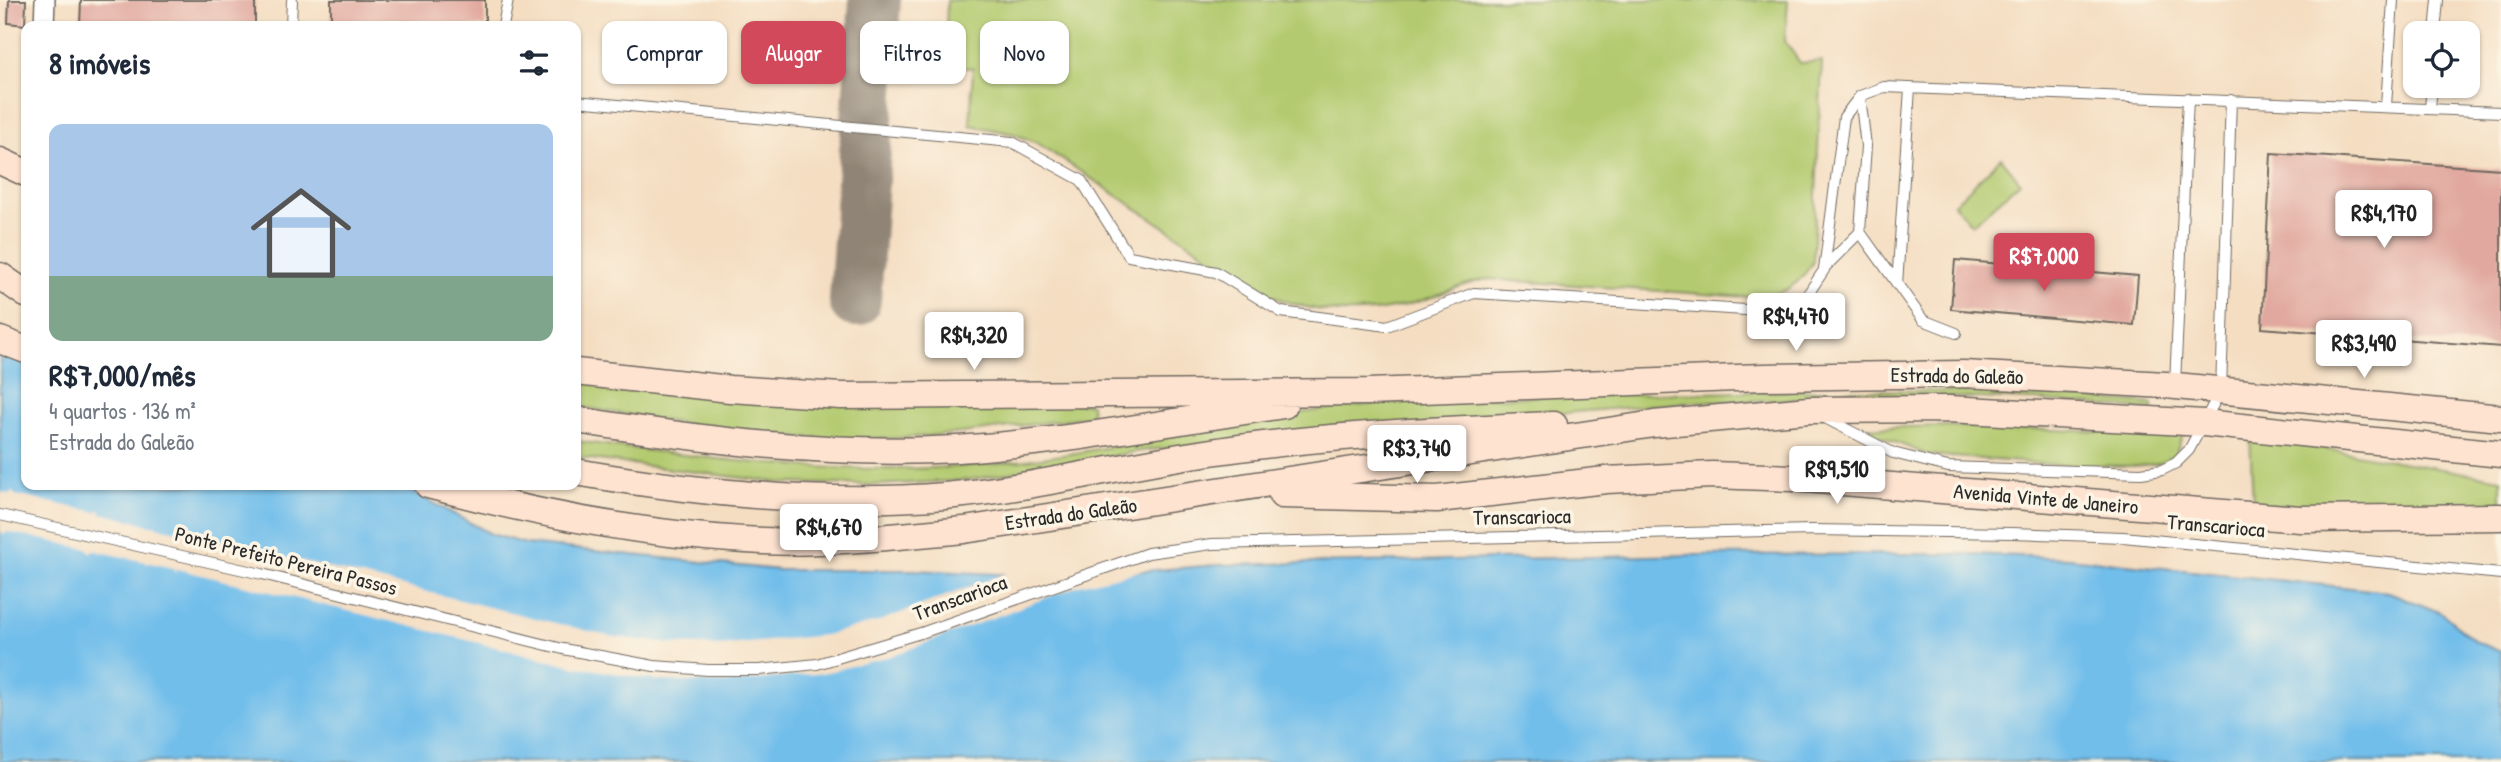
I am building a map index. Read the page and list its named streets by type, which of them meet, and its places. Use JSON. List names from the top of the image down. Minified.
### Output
{"streets":{"main road":["Estrada do Galeão","Avenida Vinte de Janeiro"],"lane":["Transcarioca","Ponte Prefeito Pereira Passos"]},"crossings":[["Estrada do Galeão","Avenida Vinte de Janeiro"],["Transcarioca","Ponte Prefeito Pereira Passos"]],"page":{"chip":["Comprar","Alugar","Filtros","Novo"],"heading":"8 imóveis","list":[{"name":"R$7,000/mês","note":"4 quartos · 136 m² · Estrada do Galeão"}],"price":["R$4,170","R$7,000","R$4,470","R$4,320","R$3,490","R$3,740","R$9,510","R$4,670"]}}
